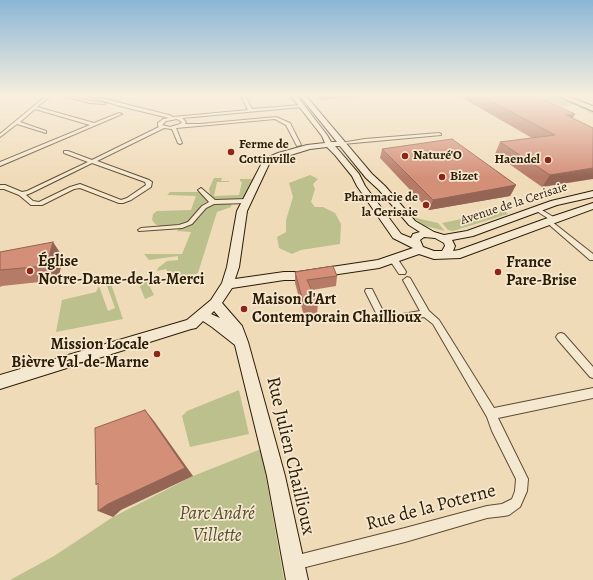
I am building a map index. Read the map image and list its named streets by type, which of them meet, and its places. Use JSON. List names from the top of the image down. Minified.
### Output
{"streets":{"street":["Avenue de la Cerisaie","Rue Julien Chaillioux","Rue de la Poterne"]},"crossings":[["Rue Julien Chaillioux","Rue de la Poterne"]],"parks":["Parc André Villette"],"places":["Ferme de Cottinville","Naturé'O","Haendel","Bizet","Pharmacie de la Cerisaie","Église Notre-Dame-de-la-Merci","France Pare-Brise","Maison d'Art Contemporain Chaillioux","Mission Locale Bièvre Val-de-Marne"]}
